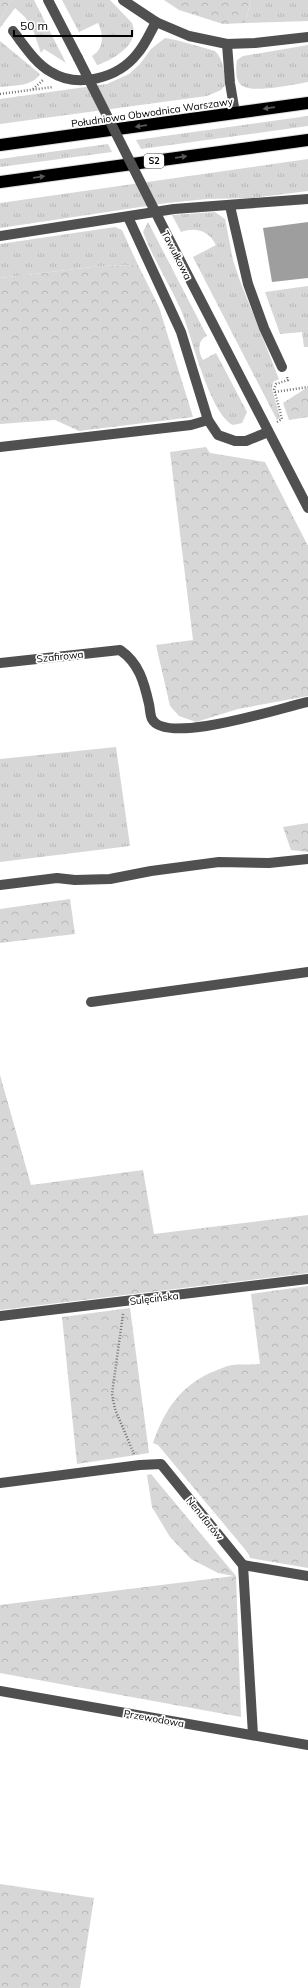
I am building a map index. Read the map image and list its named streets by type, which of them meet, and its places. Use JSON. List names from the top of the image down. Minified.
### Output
{"streets":{"highway":["Południowa Obwodnica Warszawy","S2"],"street":["Tawułkowa","Szafirowa","Sulęcińska","Nenufarów","Przewodowa"]},"scale_bar":"50 m"}
